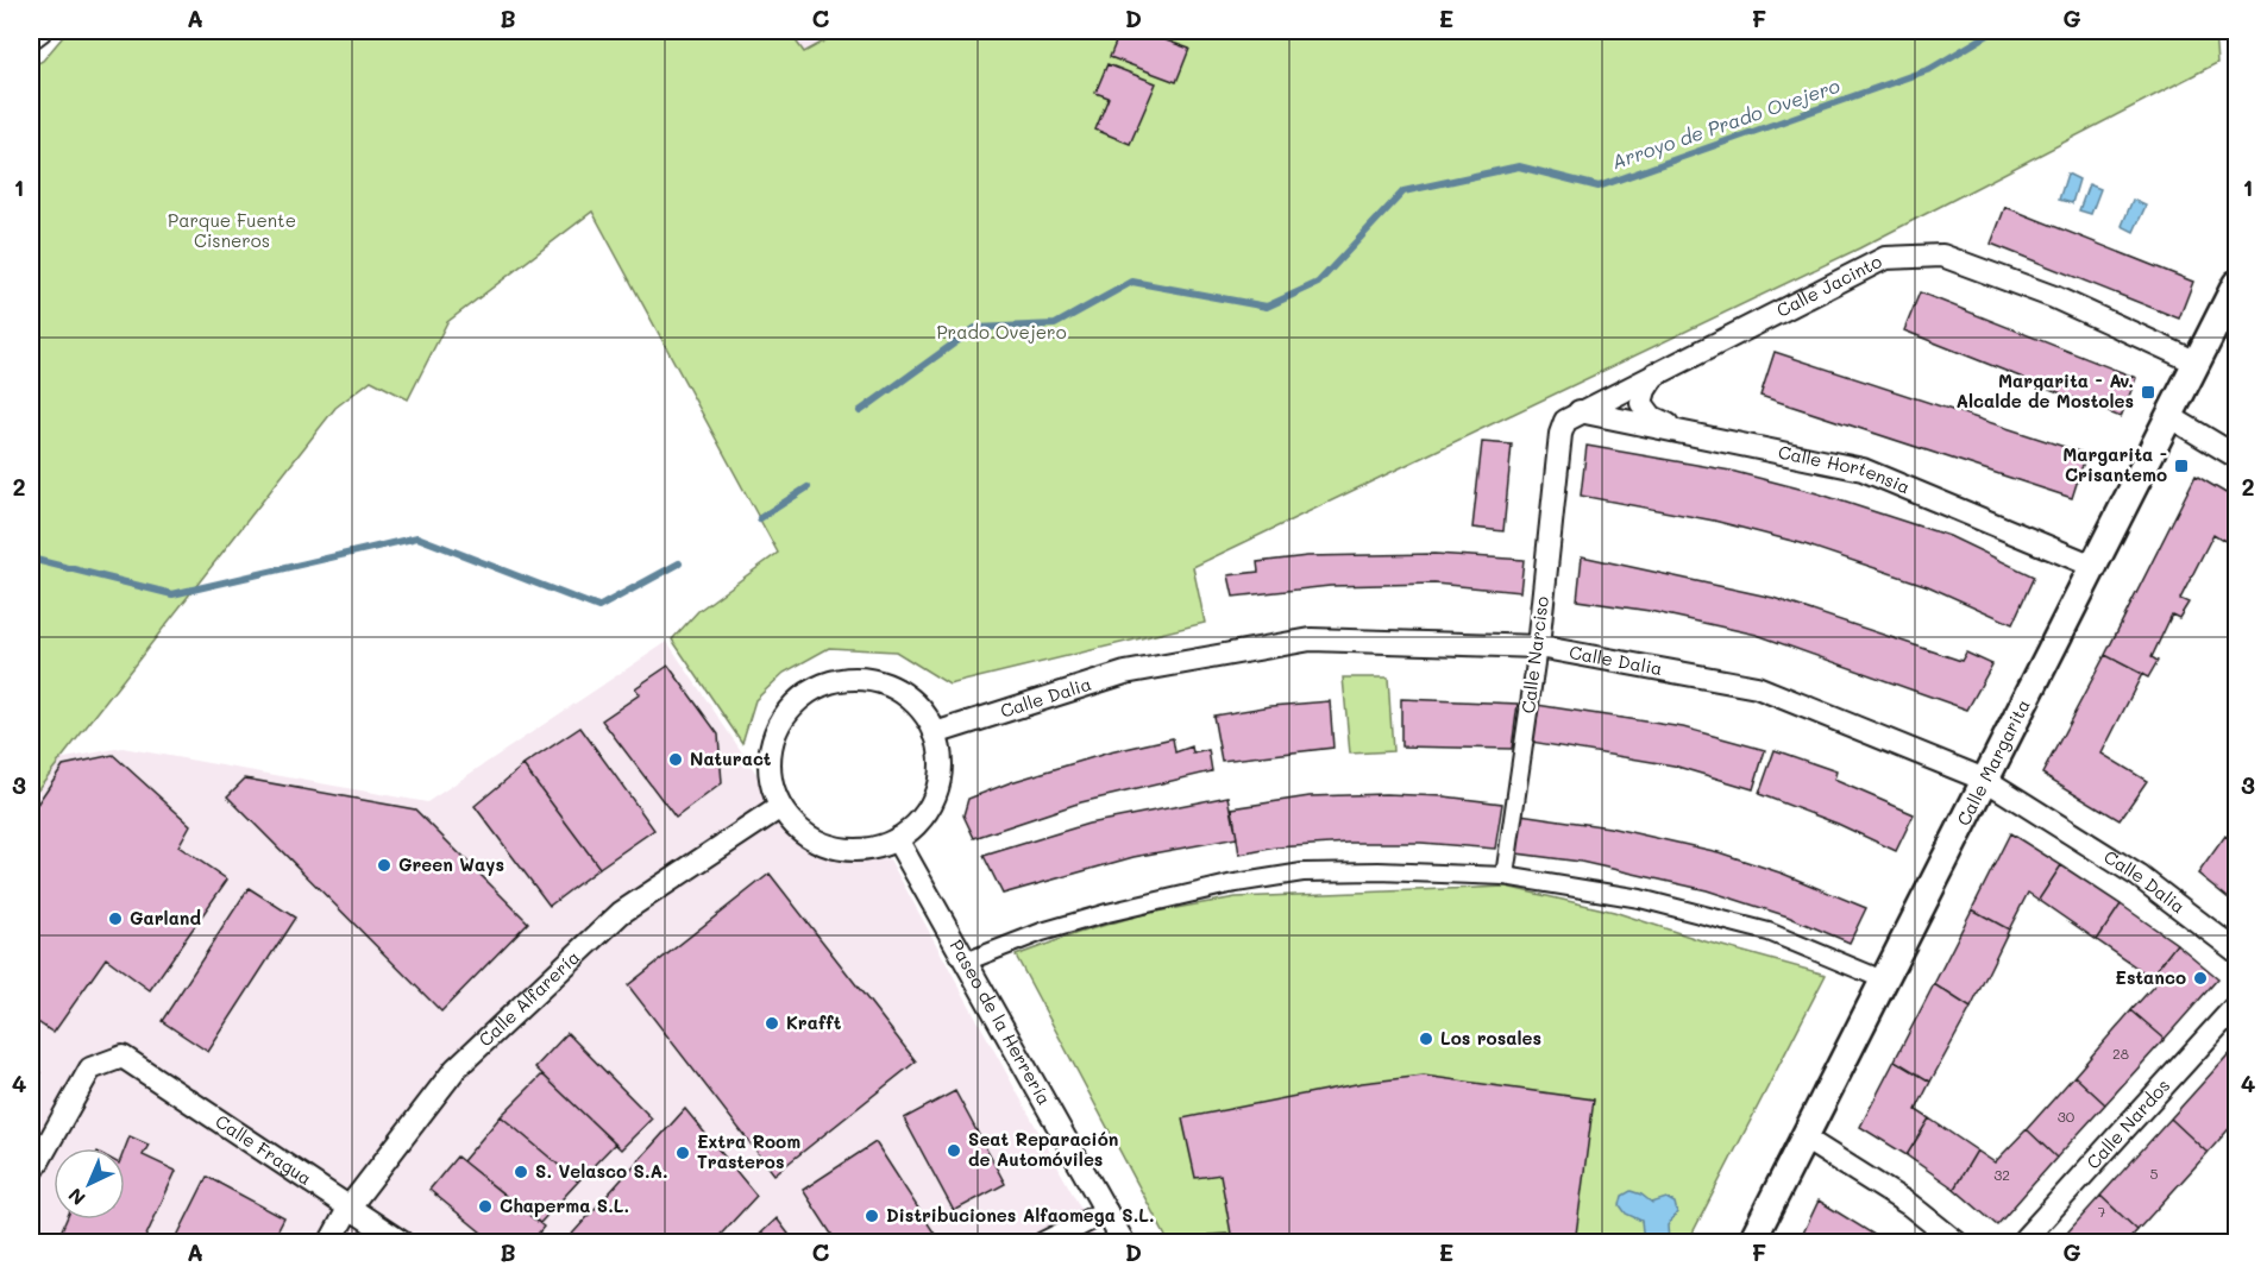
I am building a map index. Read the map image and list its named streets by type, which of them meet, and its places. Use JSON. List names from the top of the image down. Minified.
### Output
{"streets":{"street":["Calle Jacinto","Calle Hortensia","Calle Narciso","Calle Dalia","Calle Margarita","Calle Alfarería","Paseo de la Herrería","Calle Nardos","Calle Fragua"]},"crossings":[["Calle Jacinto","Calle Hortensia"],["Calle Jacinto","Calle Narciso"],["Calle Jacinto","Calle Margarita"],["Calle Hortensia","Calle Margarita"],["Calle Narciso","Calle Dalia"],["Calle Dalia","Calle Margarita"],["Calle Dalia","Calle Alfarería"],["Calle Dalia","Paseo de la Herrería"],["Calle Alfarería","Paseo de la Herrería"],["Calle Alfarería","Calle Fragua"]],"water":["Arroyo de Prado Ovejero"],"parks":["Parque Fuente Cisneros","Prado Ovejero"],"places":{"transit":["Margarita - Av. Alcalde de Mostoles","Margarita - Crisantemo"],"other":["Naturact","Green Ways","Garland","Estanco","Krafft","Los rosales","Seat Reparación de Automóviles","Extra Room Trasteros","S. Velasco S.A.","Chaperma S.L.","Distribuciones Alfaomega S.L."]},"house_numbers":["28","30","5","32","7"],"north":"bottom left","grid":{"columns":["A","B","C","D","E","F","G"],"rows":["1","2","3","4"]}}
